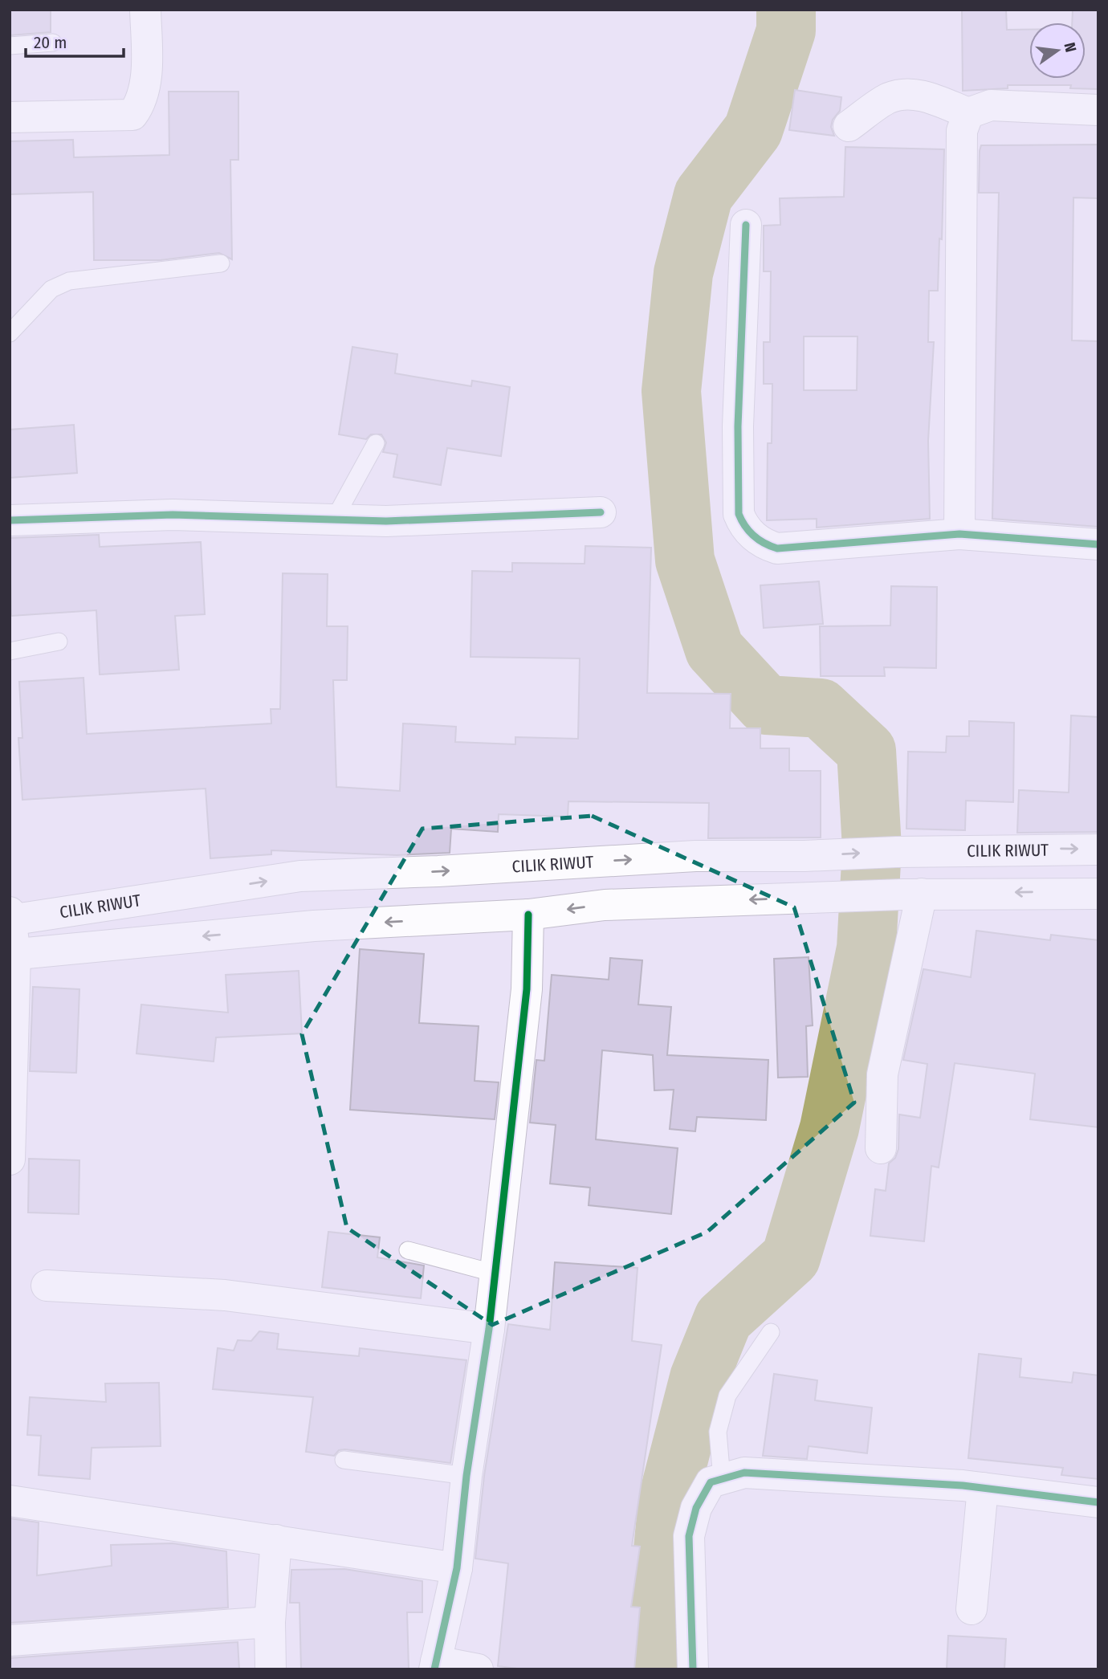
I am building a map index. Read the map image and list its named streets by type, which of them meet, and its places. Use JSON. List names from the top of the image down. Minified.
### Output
{"streets":{"street":["CILIK RIWUT"]},"scale_bar":"20 m","north":"right"}
